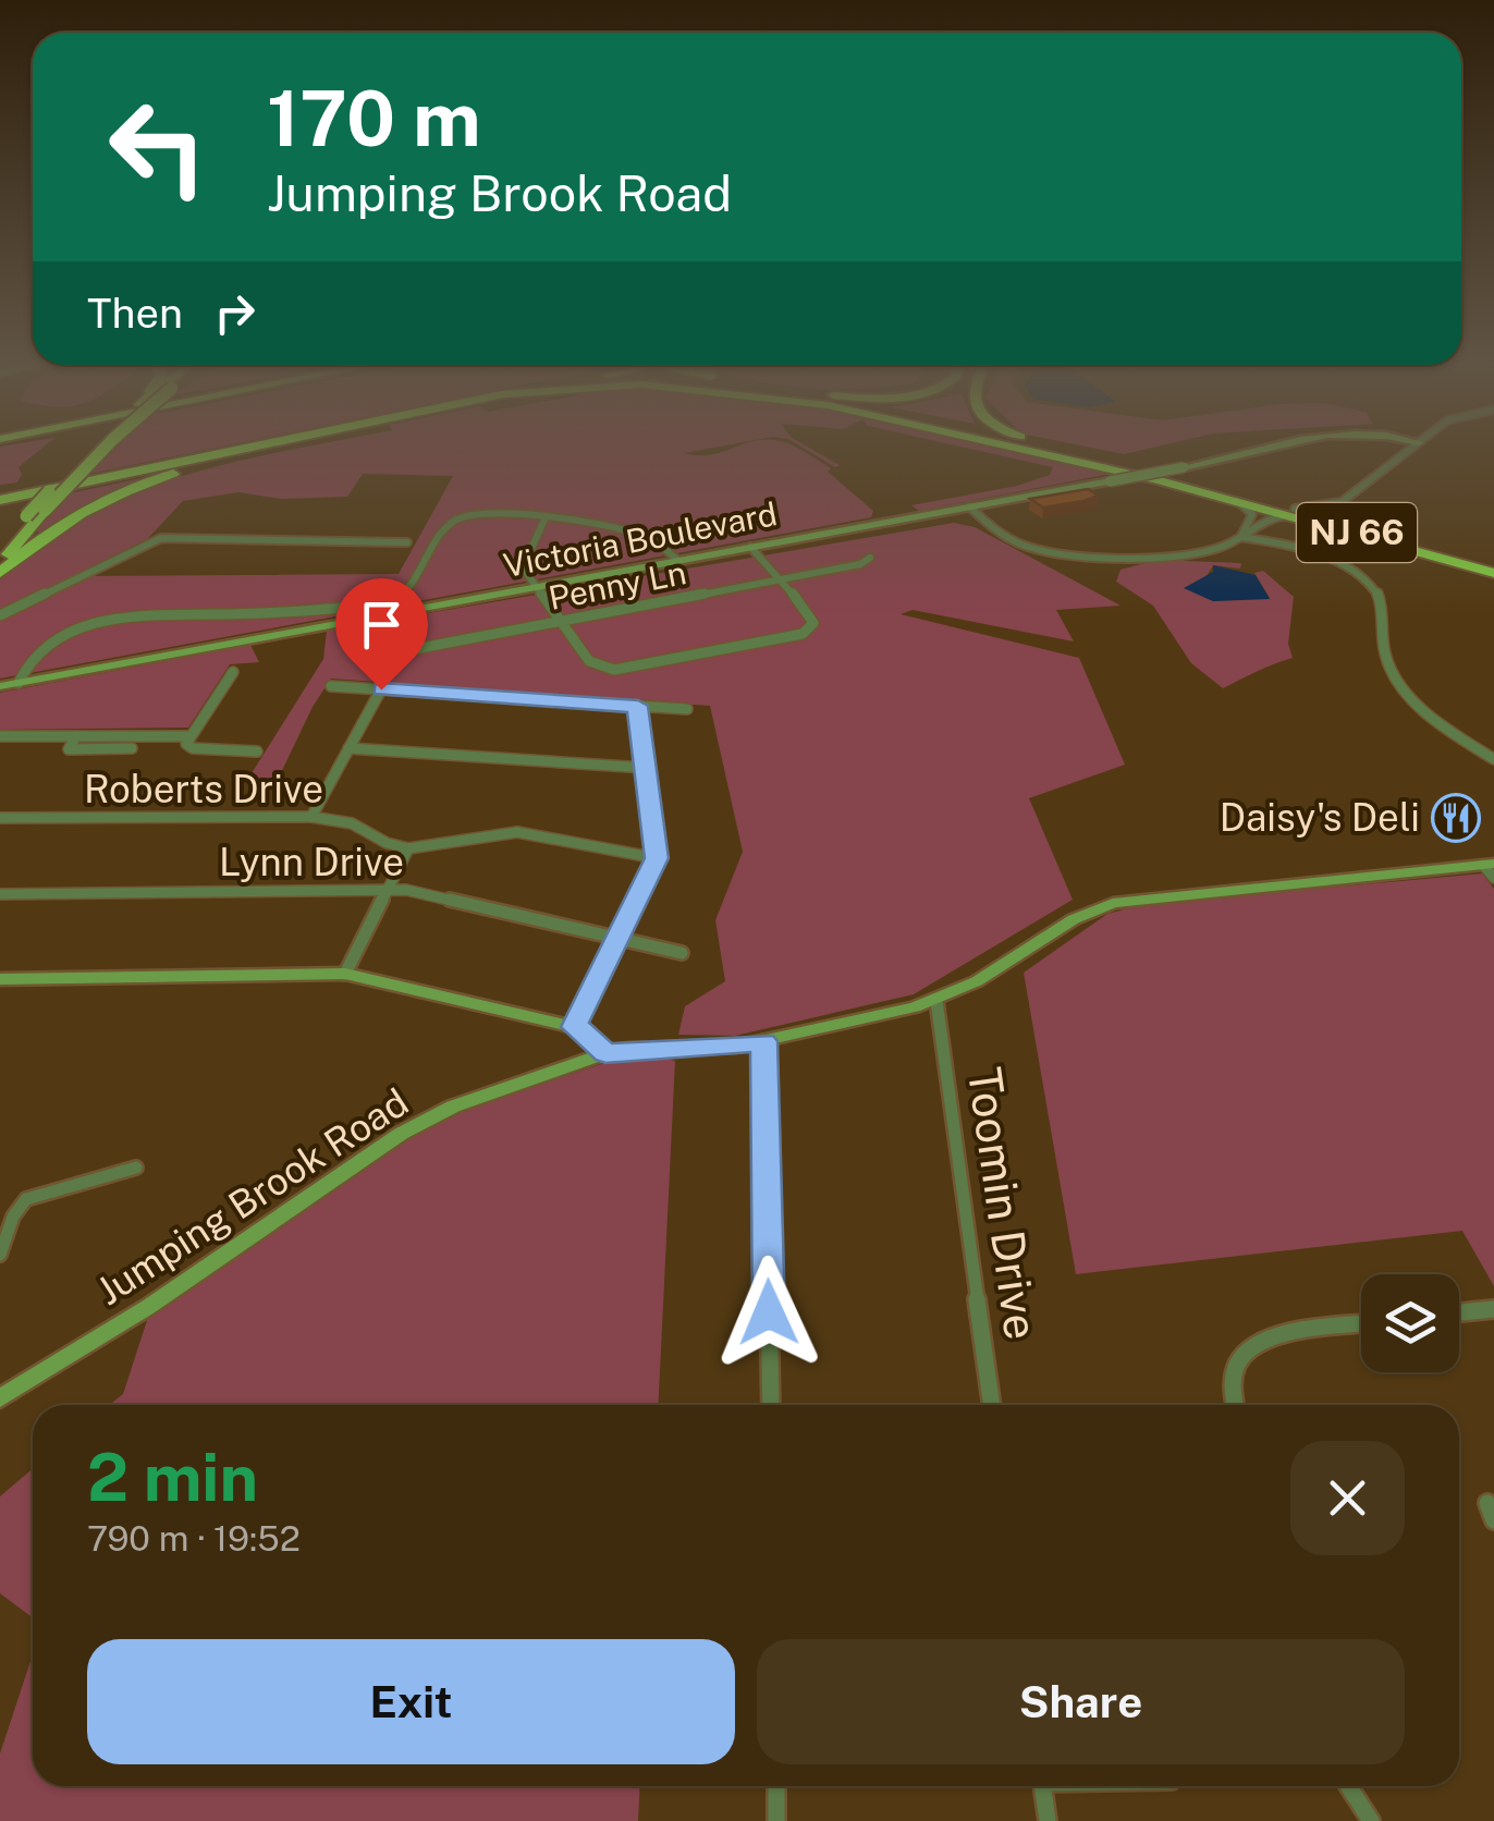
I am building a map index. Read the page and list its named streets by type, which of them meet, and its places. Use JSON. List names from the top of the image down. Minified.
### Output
{"streets":{"highway":["NJ 66"],"street":["Victoria Boulevard","Penny Ln","Roberts Drive","Lynn Drive","Jumping Brook Road","Toomin Drive"]},"crossings":[["NJ 66","Victoria Boulevard"],["Jumping Brook Road","Toomin Drive"]],"places":{"restaurant":["Daisy's Deli"]},"page":{"turn":["170 m","Jumping Brook Road"],"then":"Then","heading":["2 min","790 m · 19:52"],"buttons":["Exit","Share"]}}
